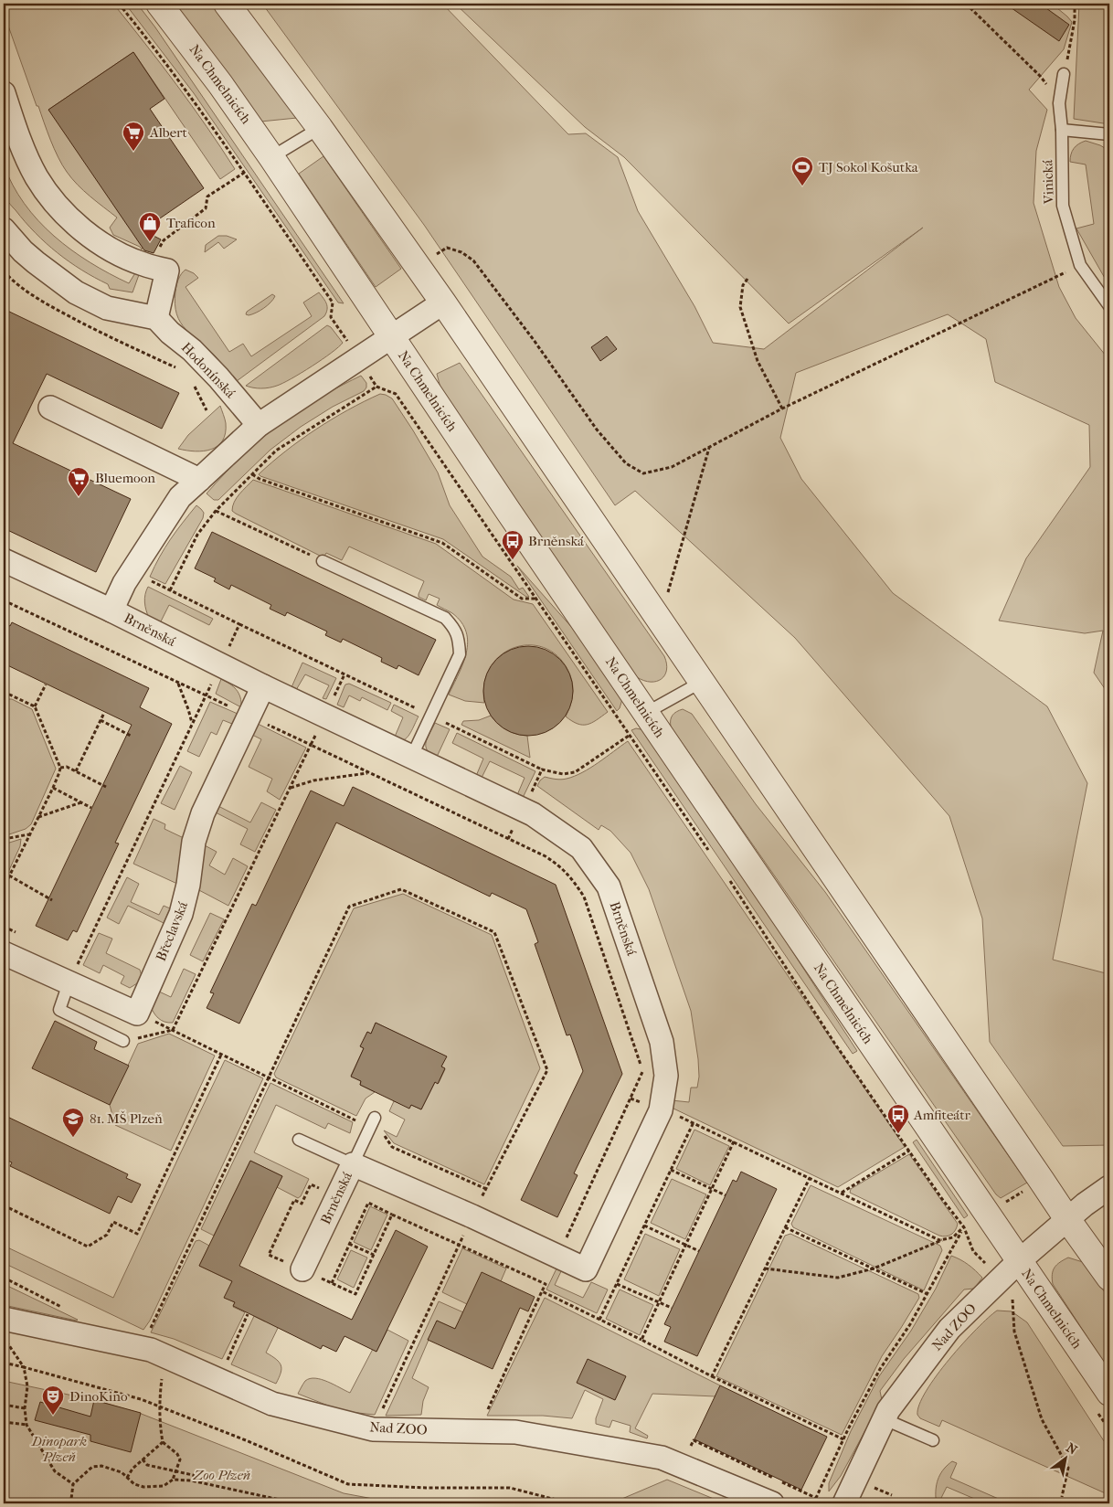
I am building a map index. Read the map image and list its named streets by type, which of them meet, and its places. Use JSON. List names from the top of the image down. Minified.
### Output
{"streets":{"street":["Na Chmelnicích","Hodonínská","Brněnská","Břeclavská","Nad ZOO"],"lane":["Vinická"]},"crossings":[["Na Chmelnicích","Nad ZOO"],["Brněnská","Břeclavská"]],"parks":["Dinopark Plzeň","Zoo Plzeň"],"places":{"supermarket":["Albert","Bluemoon"],"sports":["TJ Sokol Košutka"],"shop":["Traficon"],"bus stop":["Brněnská","Amfiteátr"],"school or university":["81. MŠ Plzeň"],"theatre":["DinoKino"]},"north":"top right"}
